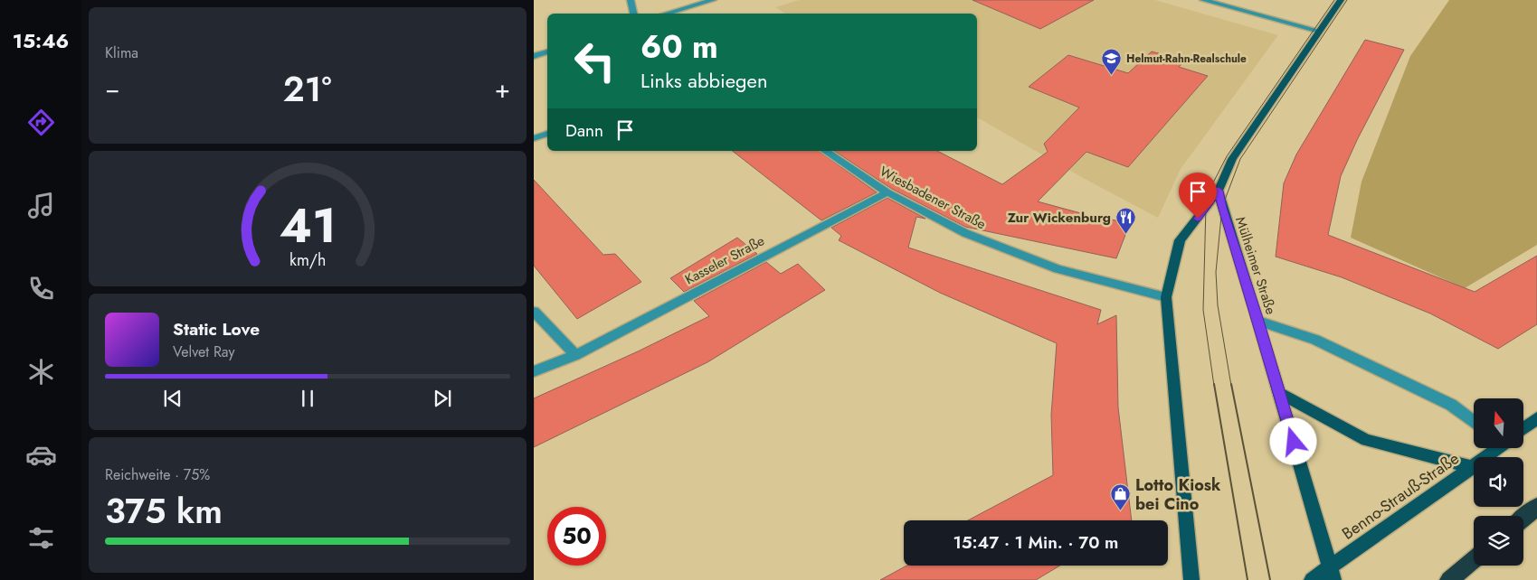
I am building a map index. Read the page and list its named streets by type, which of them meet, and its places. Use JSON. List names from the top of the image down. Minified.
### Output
{"streets":{"main road":["Mülheimer Straße","Benno-Strauß-Straße"],"street":["Wiesbadener Straße","Kasseler Straße"]},"crossings":[["Wiesbadener Straße","Kasseler Straße"],["Mülheimer Straße","Benno-Strauß-Straße"]],"places":{"school or university":["Helmut-Rahn-Realschule"],"restaurant":["Zur Wickenburg"],"shop":["Lotto Kiosk bei Cino"]},"north":"top","page":{"tabs":"15:46","tile":["Klima",["Reichweite · 75%","375 km"]],"turn":["60 m","Links abbiegen"],"heat":["−","21°","+"],"then":"Dann","song":["Static Love","Velvet Ray"],"limit":"50","trip":"15:47 · 1 Min. · 70 m","gauge":["41","km/h"]}}
